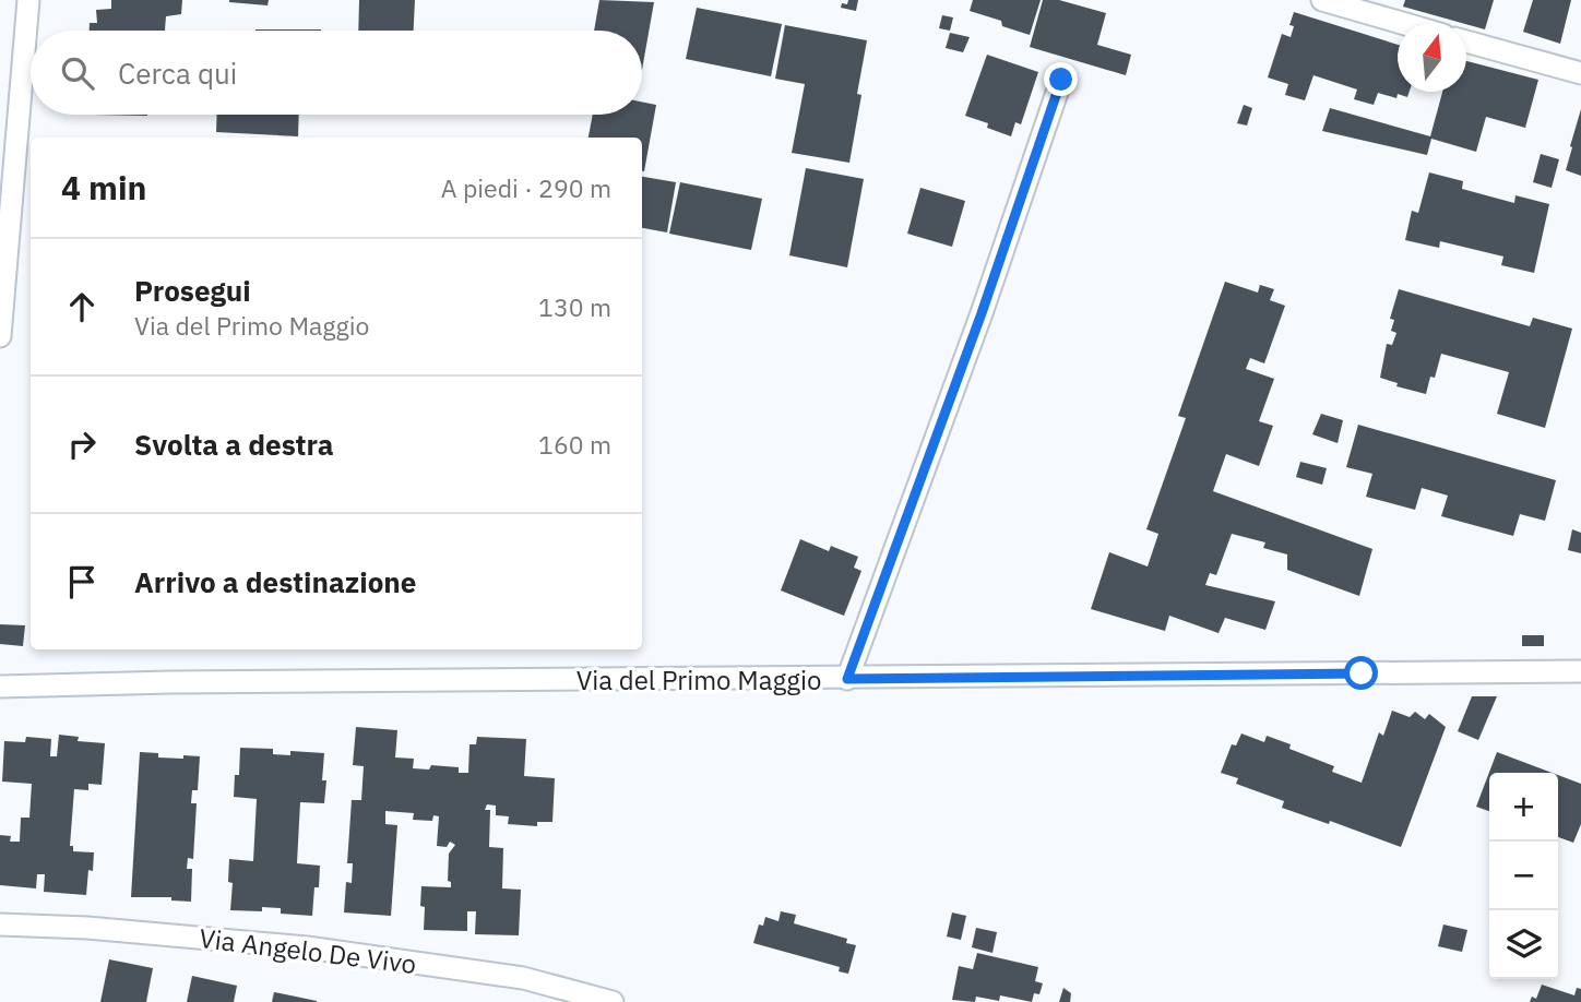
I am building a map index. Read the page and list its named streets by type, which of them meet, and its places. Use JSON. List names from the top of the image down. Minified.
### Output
{"streets":{"street":["Via del Primo Maggio","Via Angelo De Vivo"]},"north":"top","page":{"search":"Cerca qui","heading":["4 min","A piedi · 290 m"],"list":[["Prosegui","Via del Primo Maggio","130 m"],["Svolta a destra","160 m"],"Arrivo a destinazione"],"map_buttons":["+","−"]}}
